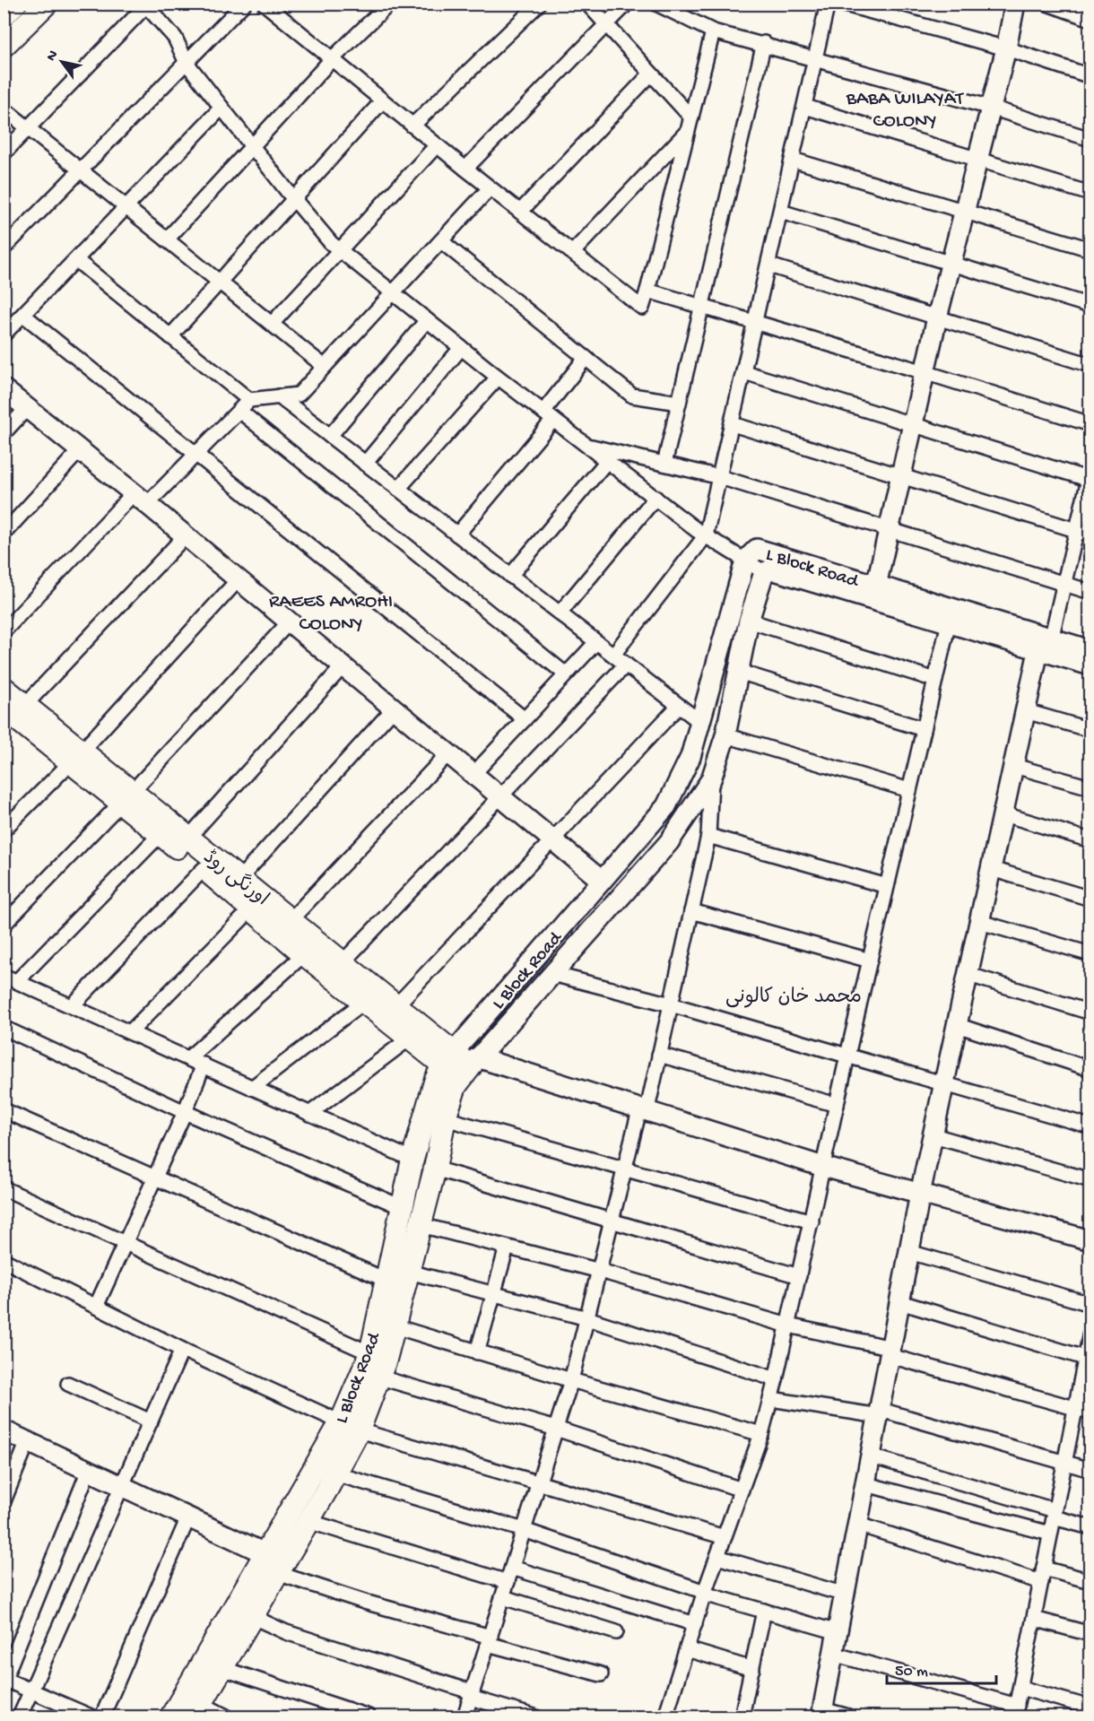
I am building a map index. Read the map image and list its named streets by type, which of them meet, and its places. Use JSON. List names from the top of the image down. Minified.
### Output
{"streets":{"main road":["L Block Road","اورنگی روڈ"]},"crossings":[["L Block Road","اورنگی روڈ"]],"districts":["BABA WILAYAT COLONY","RAEES AMROHI COLONY","محمد خان کالونی"],"scale_bar":"50 m","north":"top left"}
